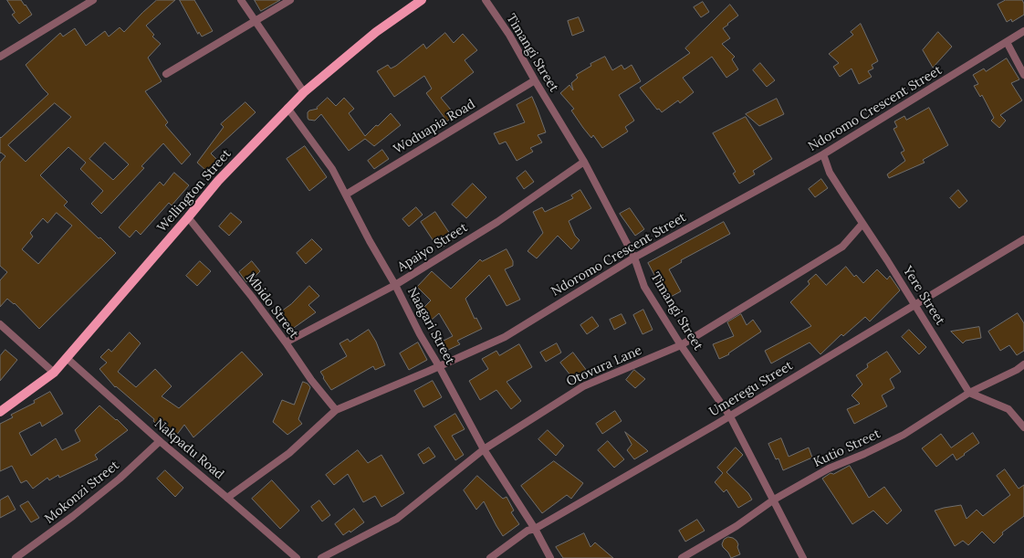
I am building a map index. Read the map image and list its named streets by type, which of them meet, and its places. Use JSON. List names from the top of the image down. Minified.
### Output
{"streets":{"main road":["Wellington Street"],"street":["Timangi Street","Ndoromo Crescent Street","Woduapia Road","Apaiyo Street","Yere Street","Mbido Street","Naagari Street","Otovura Lane","Umeregu Street","Kutio Street","Nakpadu Road","Mokonzi Street"]},"crossings":[["Timangi Street","Ndoromo Crescent Street"],["Timangi Street","Woduapia Road"],["Timangi Street","Apaiyo Street"],["Timangi Street","Otovura Lane"],["Timangi Street","Umeregu Street"],["Timangi Street","Kutio Street"],["Ndoromo Crescent Street","Yere Street"],["Ndoromo Crescent Street","Mbido Street"],["Ndoromo Crescent Street","Naagari Street"],["Ndoromo Crescent Street","Nakpadu Road"],["Woduapia Road","Naagari Street"],["Wellington Street","Mbido Street"],["Wellington Street","Naagari Street"],["Wellington Street","Nakpadu Road"],["Apaiyo Street","Mbido Street"],["Apaiyo Street","Naagari Street"],["Yere Street","Otovura Lane"],["Yere Street","Umeregu Street"],["Yere Street","Kutio Street"],["Naagari Street","Otovura Lane"],["Naagari Street","Umeregu Street"],["Nakpadu Road","Mokonzi Street"]]}
